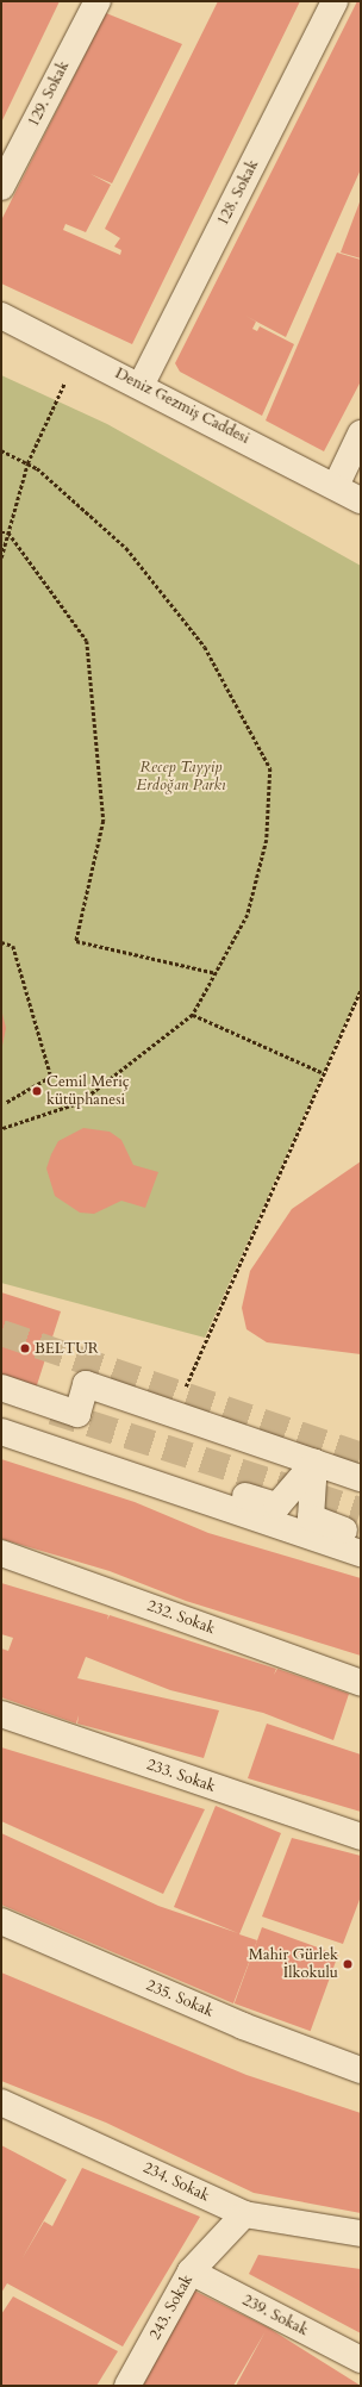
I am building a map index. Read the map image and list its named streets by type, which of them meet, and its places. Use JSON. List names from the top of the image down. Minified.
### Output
{"streets":{"street":["129. Sokak","128. Sokak","Deniz Gezmiş Caddesi","232. Sokak","233. Sokak","235. Sokak","234. Sokak","243. Sokak","239. Sokak"]},"crossings":[["128. Sokak","Deniz Gezmiş Caddesi"],["234. Sokak","243. Sokak"],["243. Sokak","239. Sokak"]],"parks":["Recep Tayyip Erdoğan Parkı"],"places":["Cemil Meriç kütüphanesi","BELTUR","Mahir Gürlek İlkokulu"]}
